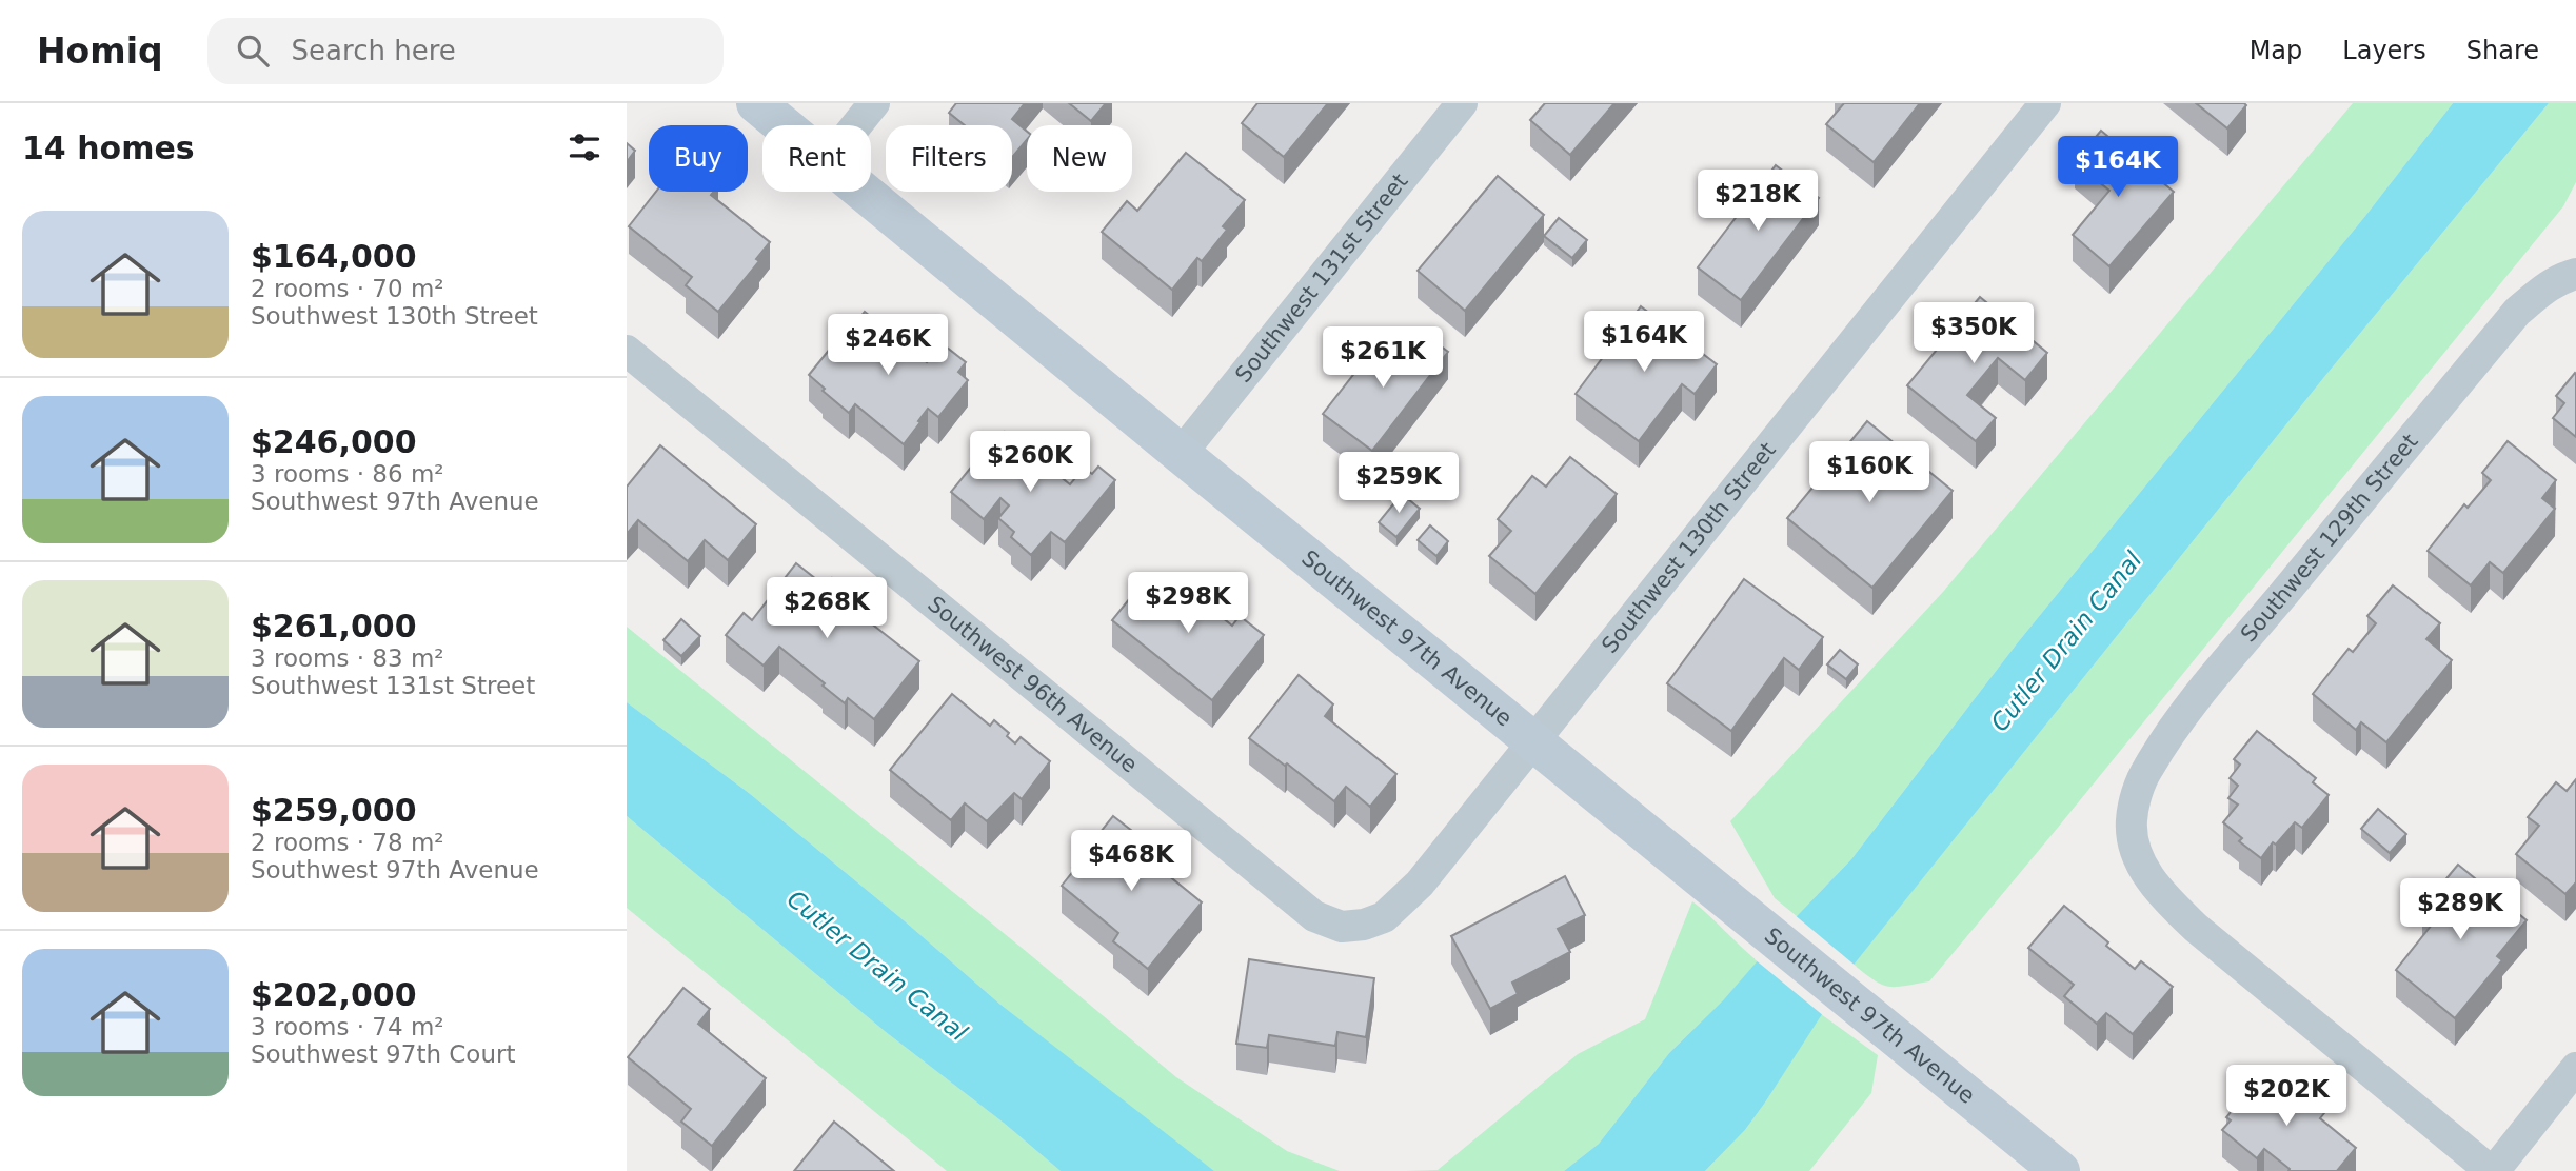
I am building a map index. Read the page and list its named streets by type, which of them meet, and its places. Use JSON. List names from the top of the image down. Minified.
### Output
{"streets":{"street":["Southwest 131st Street","Southwest 129th Street","Southwest 130th Street","Southwest 97th Avenue","Southwest 96th Avenue"]},"crossings":[["Southwest 131st Street","Southwest 97th Avenue"],["Southwest 130th Street","Southwest 97th Avenue"],["Southwest 130th Street","Southwest 96th Avenue"]],"water":["Cutler Drain Canal"],"page":{"header":"Homiq","search":"Search here","nav":["Map","Layers","Share"],"heading":"14 homes","chip":["Buy","Rent","Filters","New"],"price":["$164K","$218K","$350K","$164K","$246K","$261K","$260K","$160K","$259K","$298K","$268K","$468K","$289K","$202K"],"list":[{"name":"$164,000","note":"2 rooms · 70 m² · Southwest 130th Street"},{"name":"$246,000","note":"3 rooms · 86 m² · Southwest 97th Avenue"},{"name":"$261,000","note":"3 rooms · 83 m² · Southwest 131st Street"},{"name":"$259,000","note":"2 rooms · 78 m² · Southwest 97th Avenue"},{"name":"$202,000","note":"3 rooms · 74 m² · Southwest 97th Court"}]}}
